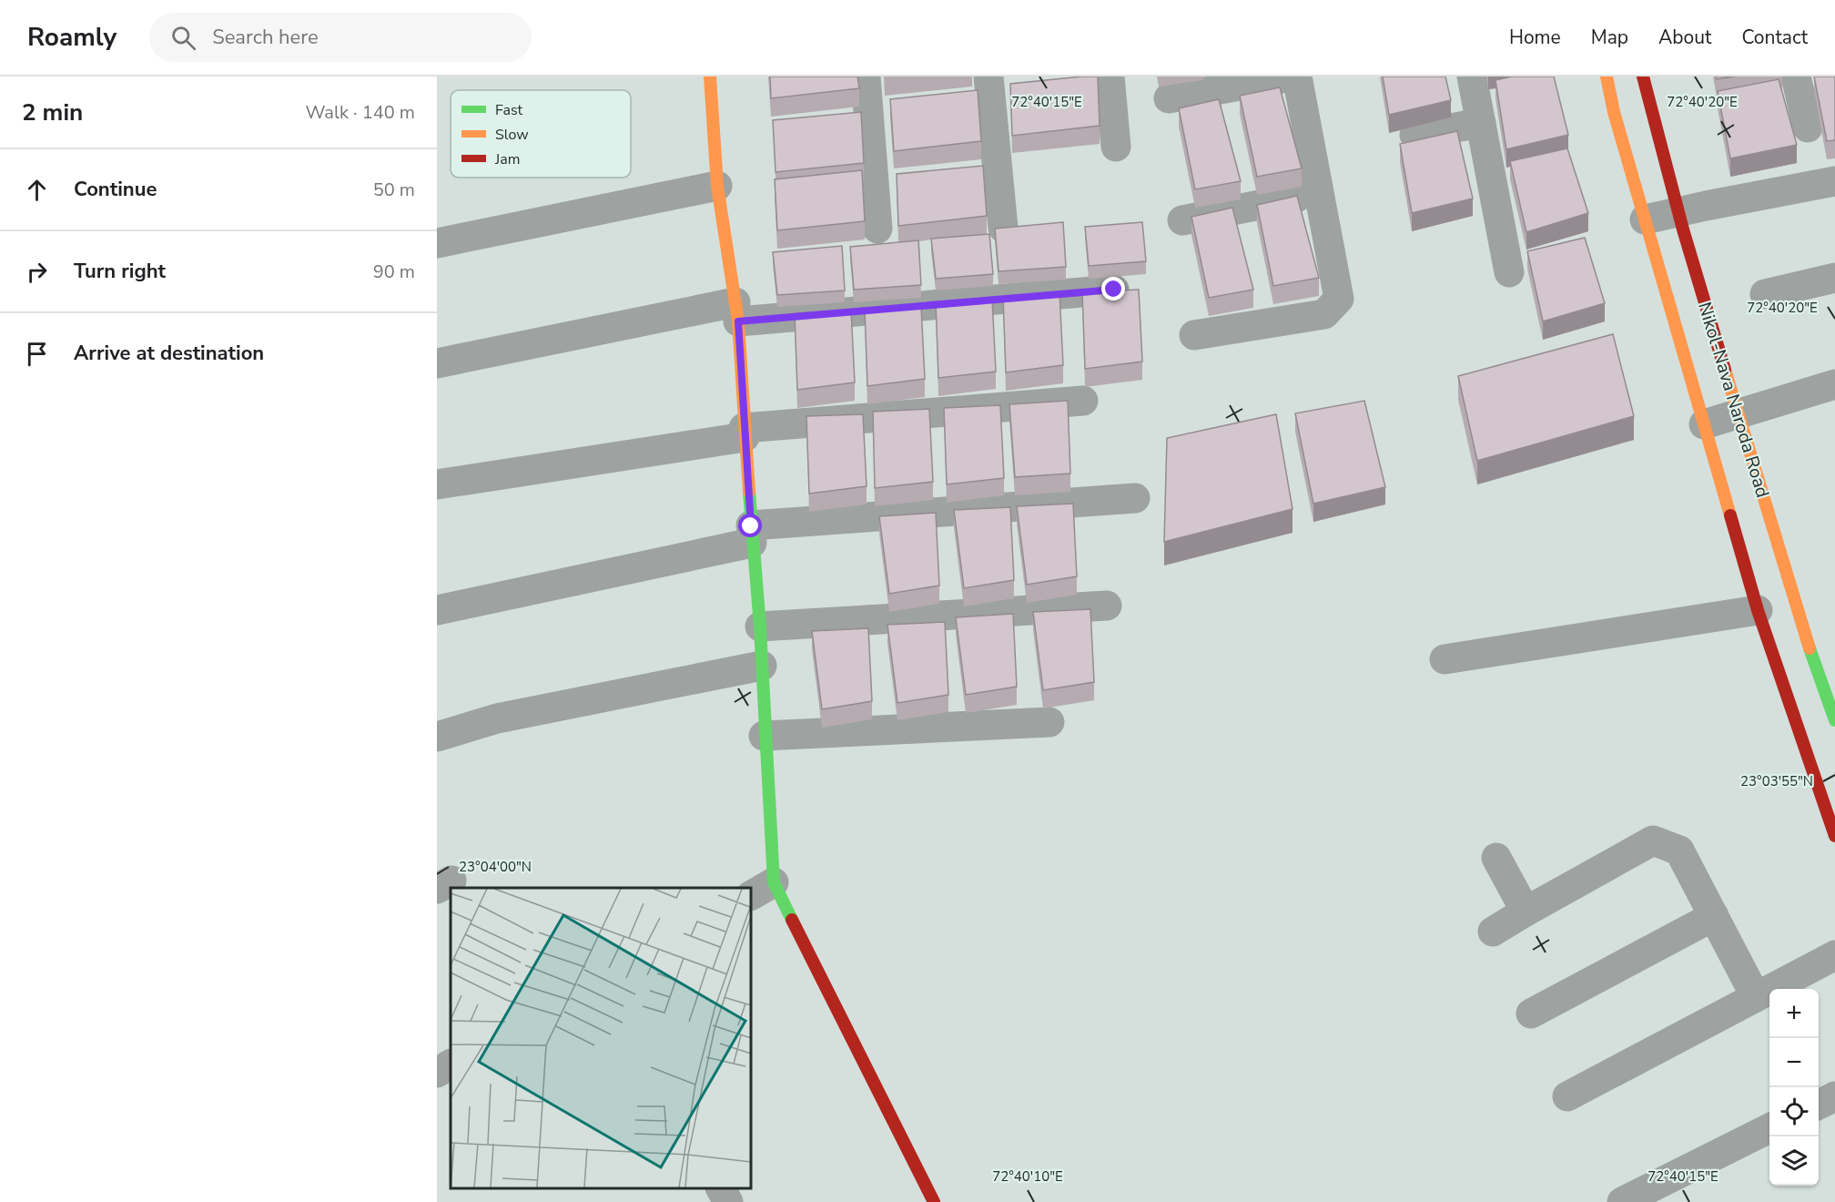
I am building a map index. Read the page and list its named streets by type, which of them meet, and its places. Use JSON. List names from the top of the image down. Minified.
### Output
{"streets":{"street":["Nikol-Nava Naroda Road"]},"legend":["Fast","Slow","Jam"],"page":{"header":"Roamly","search":"Search here","nav":["Home","Map","About","Contact"],"heading":["2 min","Walk · 140 m"],"list":[["Continue","50 m"],["Turn right","90 m"],"Arrive at destination"],"map_buttons":["+","−"]},"coordinates":["72°40'15\"E","72°40'20\"E","23°03'55\"N","23°04'00\"N","72°40'10\"E"]}
